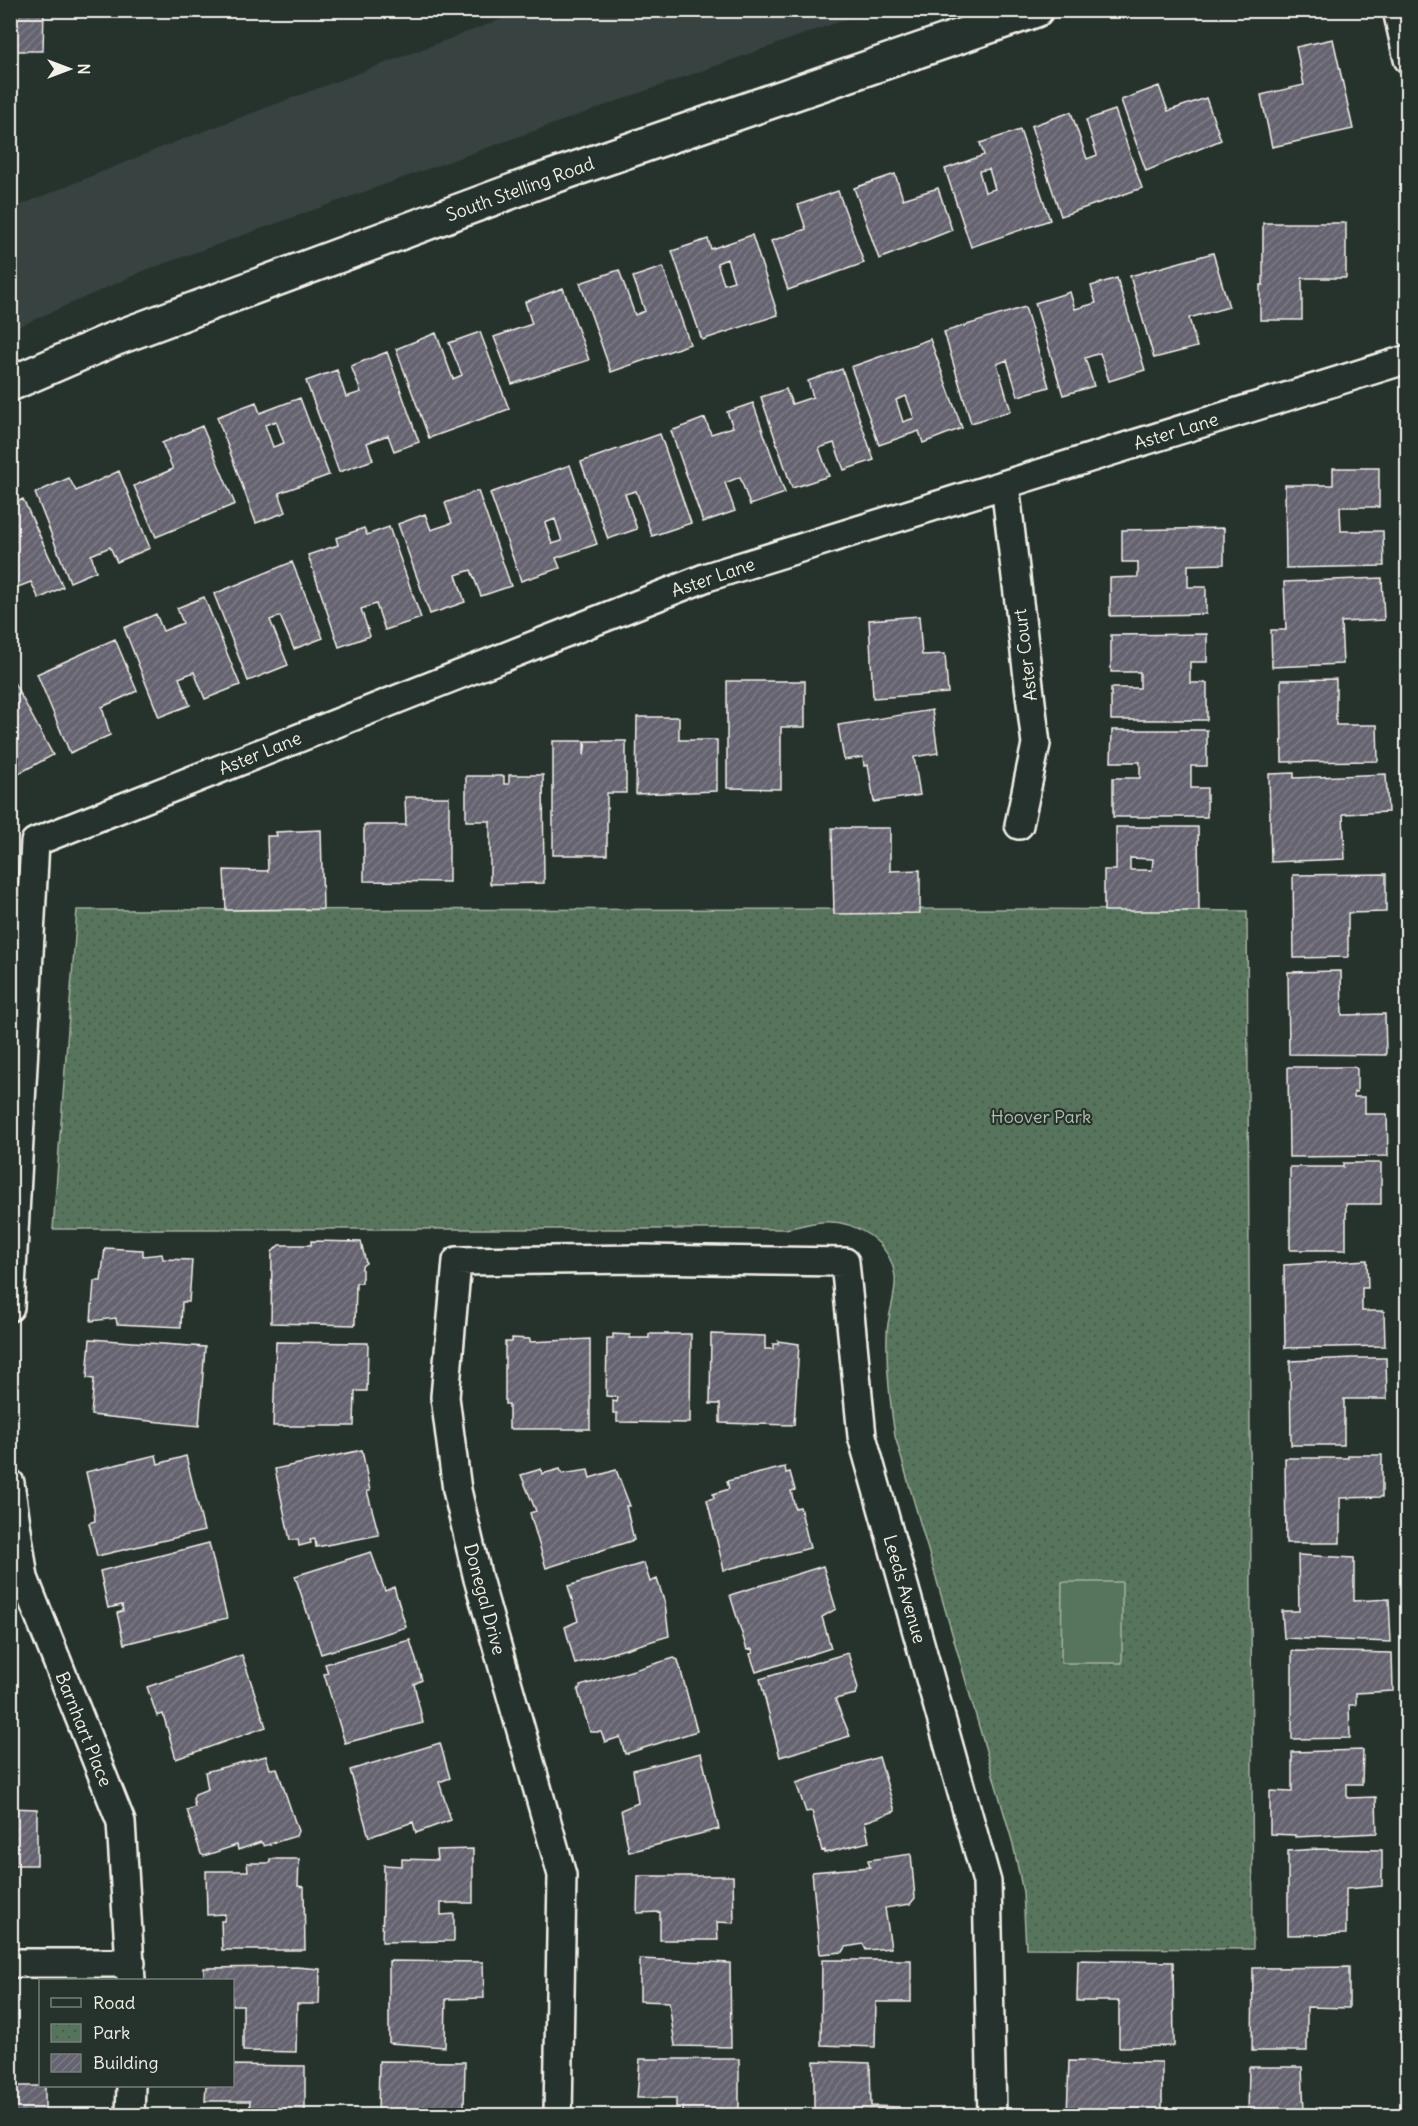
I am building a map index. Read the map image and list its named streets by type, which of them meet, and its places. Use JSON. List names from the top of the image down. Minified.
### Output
{"streets":{"main road":["South Stelling Road"],"street":["Aster Lane","Aster Court","Leeds Avenue","Donegal Drive","Barnhart Place"]},"crossings":[["Aster Lane","Aster Court"],["Leeds Avenue","Donegal Drive"]],"parks":["Hoover Park"],"legend":["Road","Park","Building"],"north":"right"}
